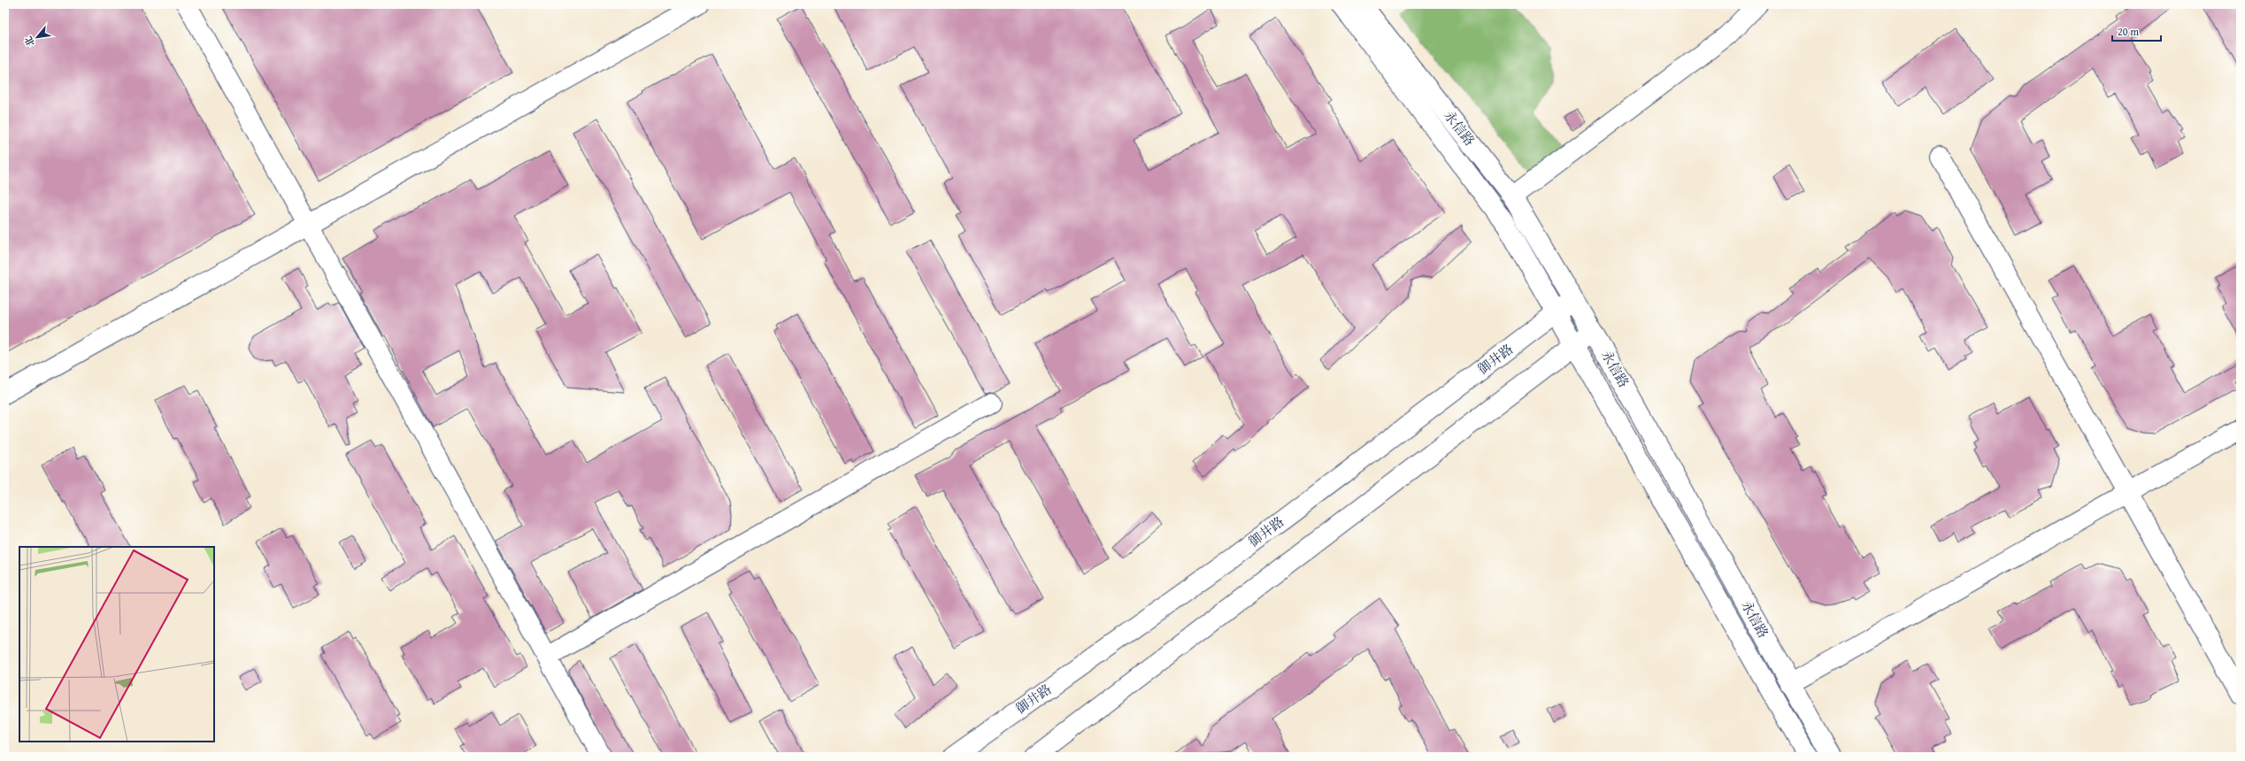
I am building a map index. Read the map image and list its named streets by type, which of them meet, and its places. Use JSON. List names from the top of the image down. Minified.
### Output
{"streets":{"street":["永信路","御井路"]},"crossings":[["永信路","御井路"]],"scale_bar":"20 m","north":"bottom left"}
